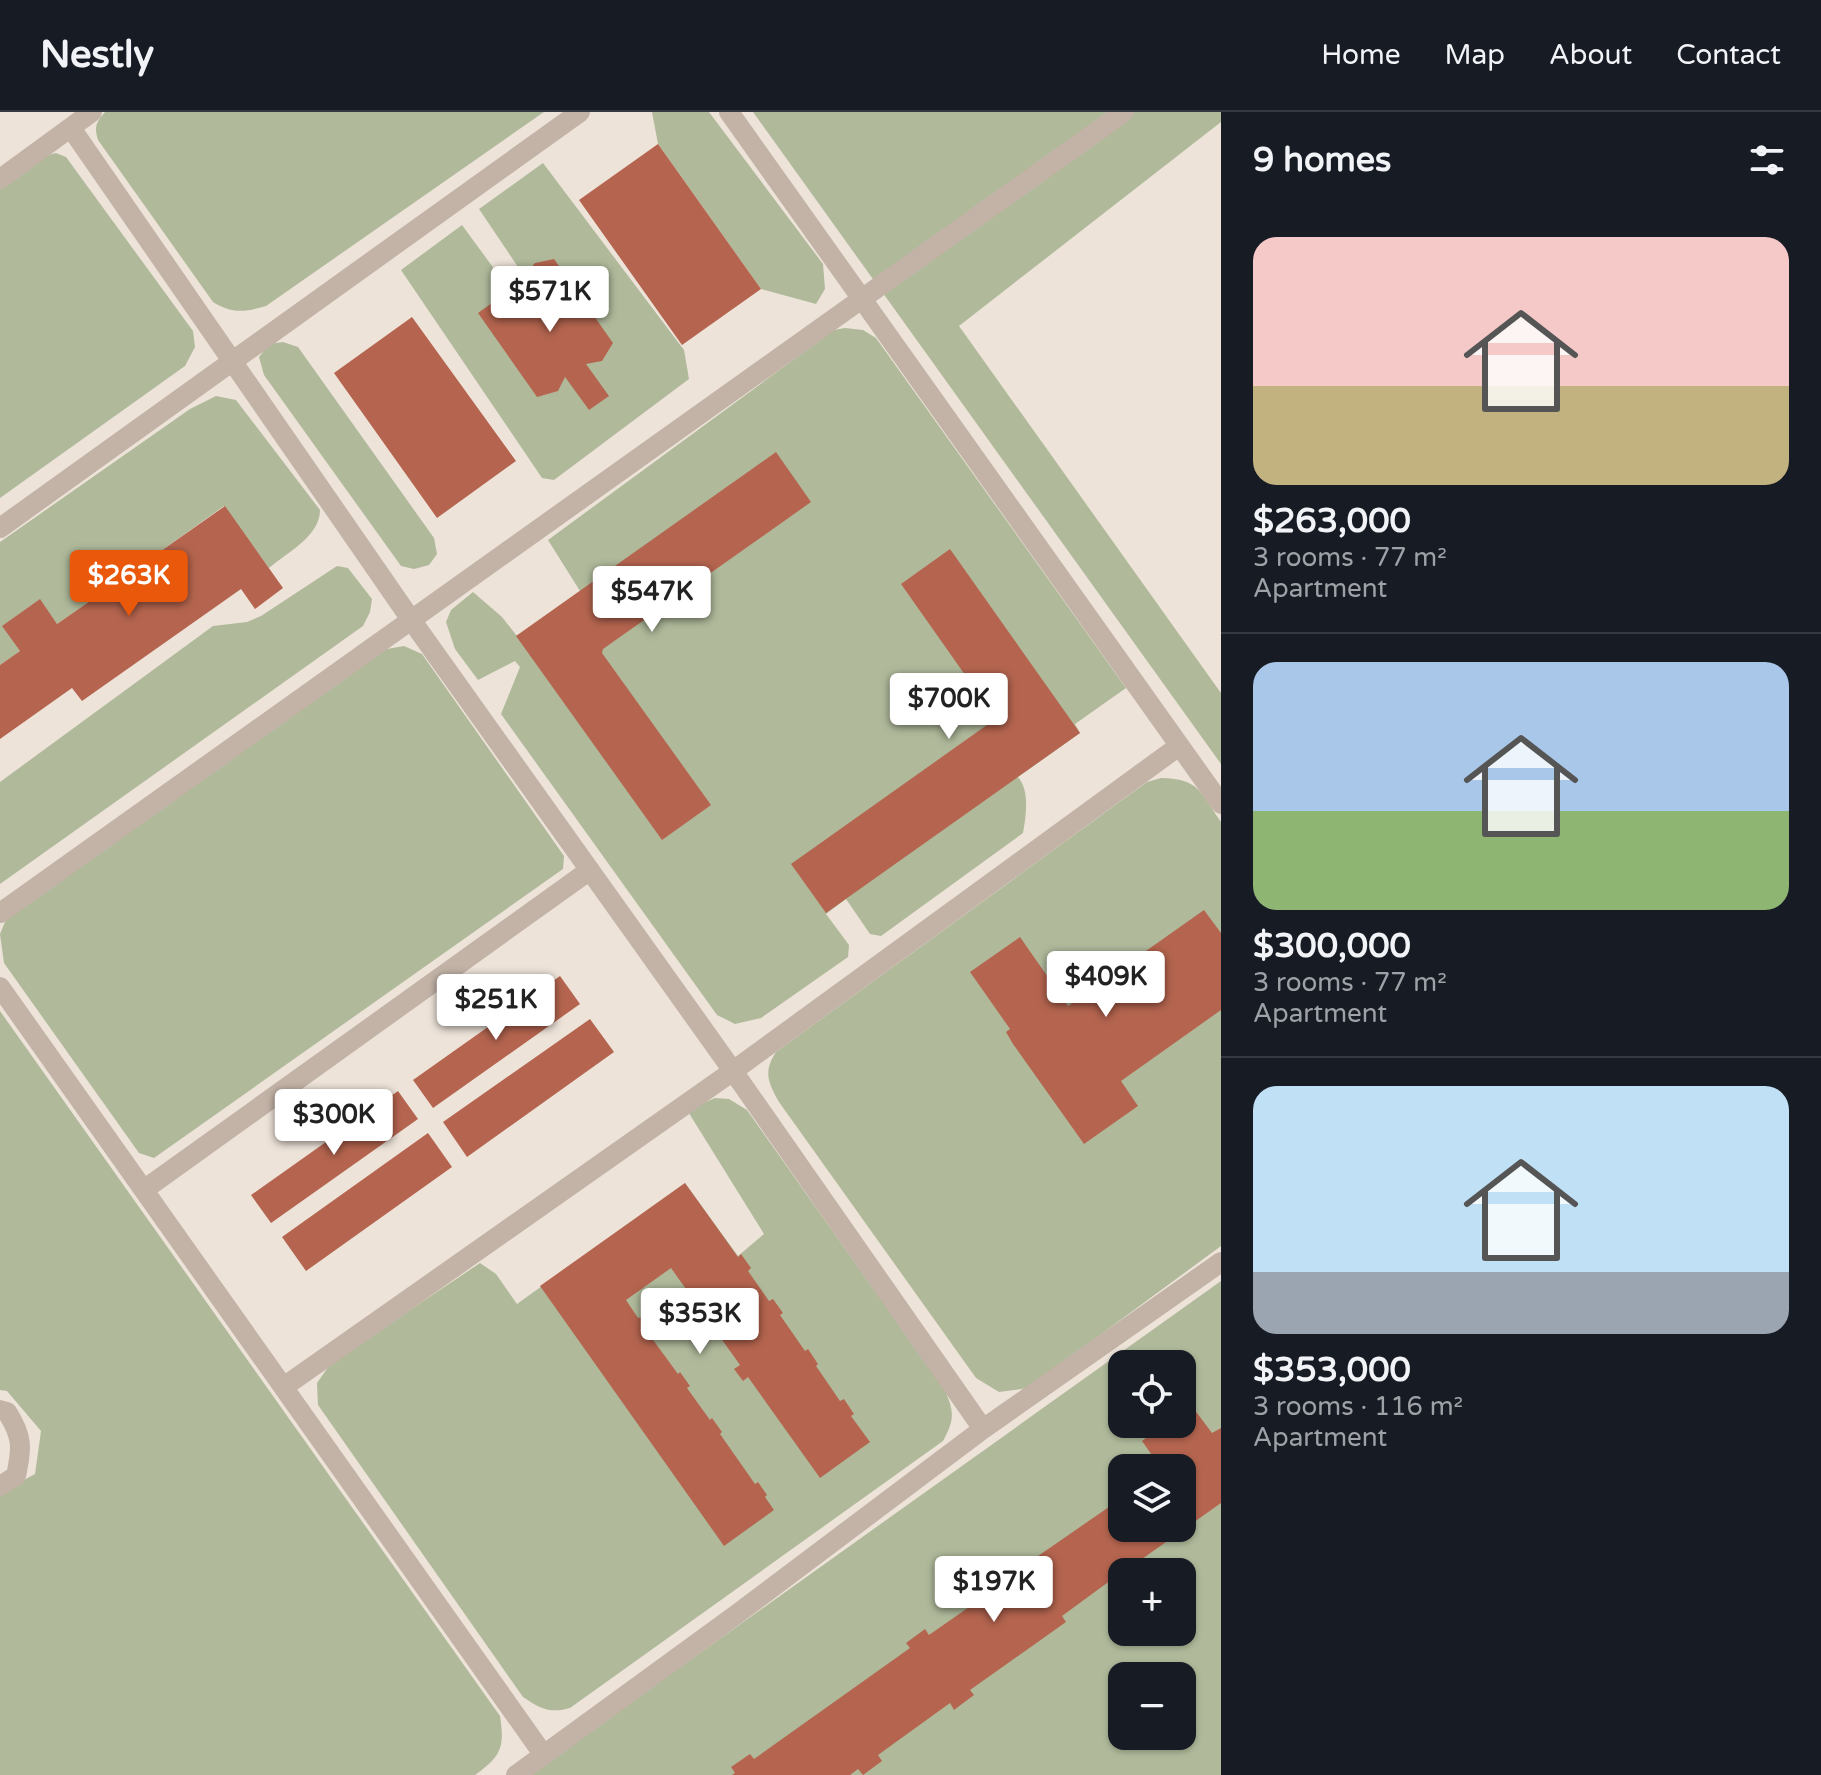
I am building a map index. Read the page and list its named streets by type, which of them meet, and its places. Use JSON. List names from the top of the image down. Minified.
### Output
{"page":{"header":"Nestly","nav":["Home","Map","About","Contact"],"heading":"9 homes","list":[{"name":"$263,000","note":"3 rooms · 77 m² · Apartment"},{"name":"$300,000","note":"3 rooms · 77 m² · Apartment"},{"name":"$353,000","note":"3 rooms · 116 m² · Apartment"}],"price":["$571K","$263K","$547K","$700K","$409K","$251K","$300K","$353K","$197K"],"map_buttons":["+","−"]}}
